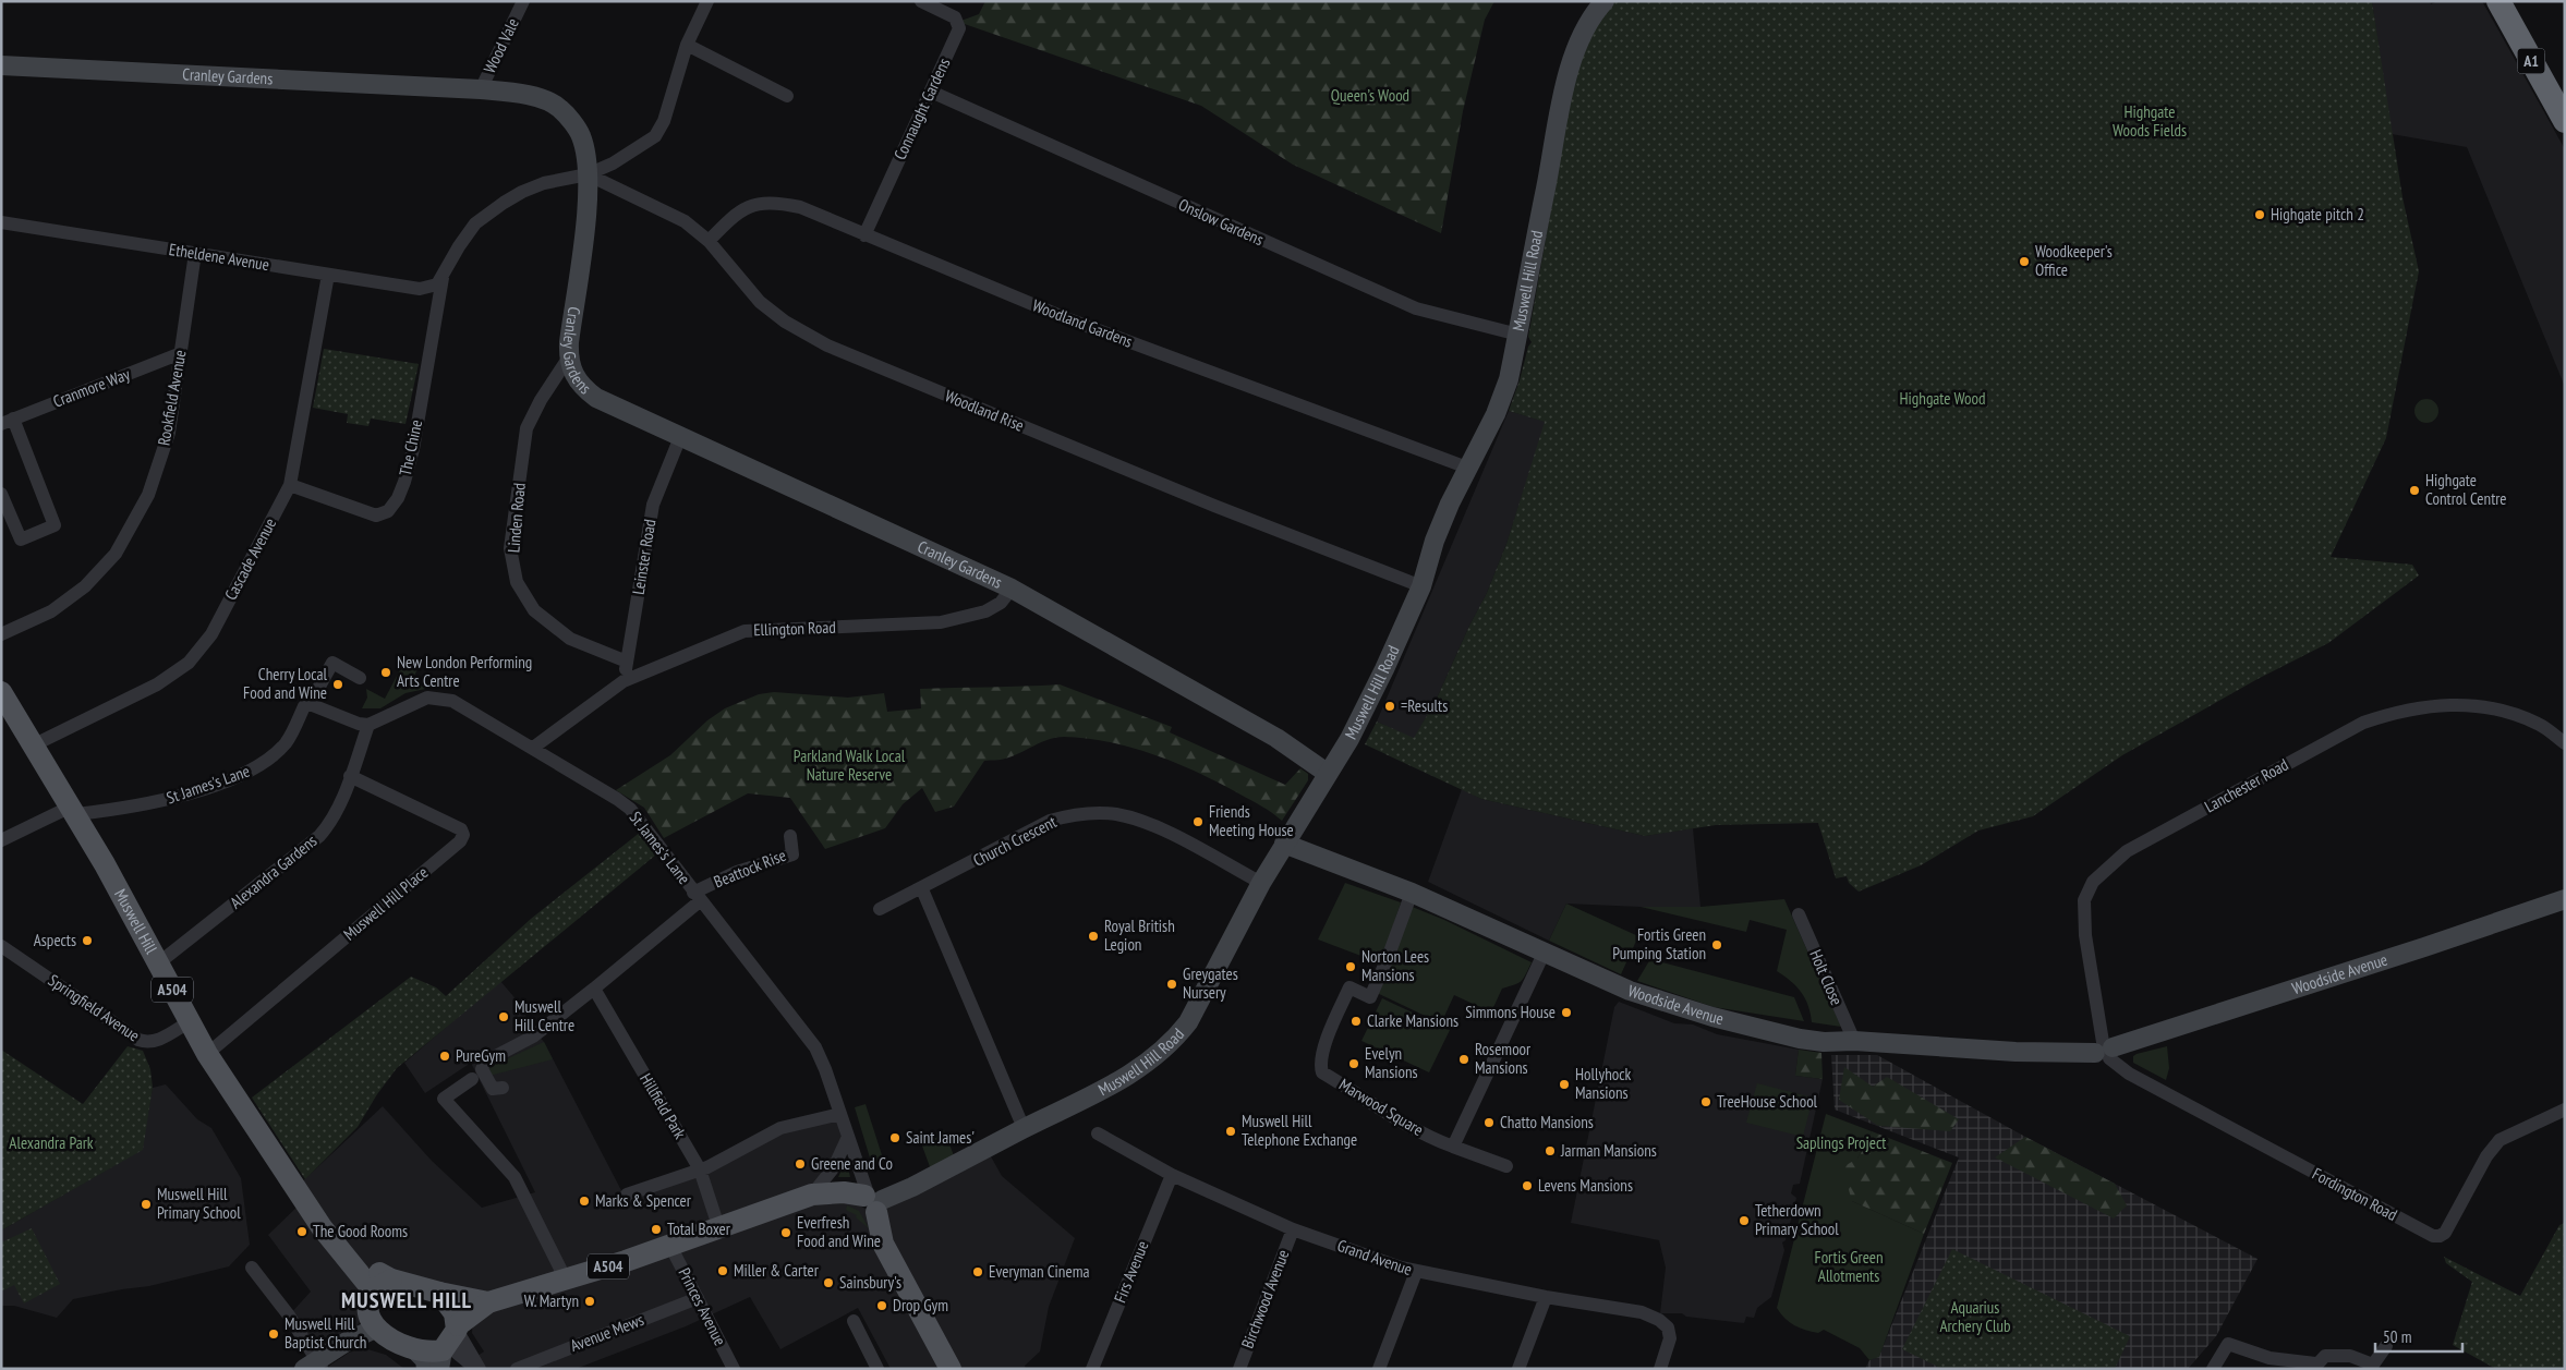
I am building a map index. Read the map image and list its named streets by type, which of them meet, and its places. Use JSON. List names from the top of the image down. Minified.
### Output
{"streets":{"highway":["A1"],"main road":["Muswell Hill","A504"],"street":["Wood Vale","Cranley Gardens","Connaught Gardens","Onslow Gardens","Etheldene Avenue","Muswell Hill Road","Woodland Gardens","Cranmore Way","Rookfield Avenue","Woodland Rise","The Chine","Linden Road","Leinster Road","Cascade Avenue","Ellington Road","St James's Lane","Lanchester Road","Church Crescent","Beattock Rise","Alexandra Gardens","Muswell Hill Place","Woodside Avenue","Holt Close","Springfield Avenue","Hillfield Park","Marwood Square","Fordington Road","Grand Avenue","Firs Avenue","Birchwood Avenue","Princes Avenue","Avenue Mews"]},"crossings":[["Wood Vale","Cranley Gardens"],["Cranley Gardens","Muswell Hill Road"],["Cranley Gardens","Woodland Rise"],["Cranley Gardens","The Chine"],["Cranley Gardens","Linden Road"],["Cranley Gardens","Leinster Road"],["Cranley Gardens","Ellington Road"],["Connaught Gardens","Onslow Gardens"],["Connaught Gardens","Woodland Gardens"],["Onslow Gardens","Muswell Hill Road"],["Etheldene Avenue","Rookfield Avenue"],["Etheldene Avenue","The Chine"],["Etheldene Avenue","Cascade Avenue"],["Muswell Hill Road","Woodland Gardens"],["Muswell Hill Road","Woodland Rise"],["Muswell Hill Road","St James's Lane"],["Muswell Hill Road","Church Crescent"],["Muswell Hill Road","Woodside Avenue"],["Muswell Hill Road","A504"],["Woodland Gardens","Woodland Rise"],["Cranmore Way","Rookfield Avenue"],["Woodland Rise","The Chine"],["The Chine","Cascade Avenue"],["Linden Road","Leinster Road"],["Leinster Road","Ellington Road"],["Cascade Avenue","Muswell Hill"],["Ellington Road","St James's Lane"],["St James's Lane","Beattock Rise"],["St James's Lane","Alexandra Gardens"],["St James's Lane","Muswell Hill"],["St James's Lane","A504"],["Lanchester Road","Woodside Avenue"],["Lanchester Road","Fordington Road"],["Alexandra Gardens","Muswell Hill Place"],["Alexandra Gardens","Muswell Hill"],["Muswell Hill Place","Muswell Hill"],["Muswell Hill","A504"],["Muswell Hill","Springfield Avenue"],["Woodside Avenue","Holt Close"],["Woodside Avenue","Marwood Square"],["Woodside Avenue","Fordington Road"],["A504","Hillfield Park"],["A504","Princes Avenue"],["Grand Avenue","Firs Avenue"],["Grand Avenue","Birchwood Avenue"],["Princes Avenue","Avenue Mews"]],"districts":["MUSWELL HILL"],"parks":["Queen’s Wood","Highgate Woods Fields","Highgate Wood","Parkland Walk Local Nature Reserve","Alexandra Park","Saplings Project","Fortis Green Allotments","Aquarius Archery Club"],"places":["Highgate pitch 2","Woodkeeper's Office","Highgate Control Centre","New London Performing Arts Centre","Cherry Local Food and Wine","=Results","Friends Meeting House","Royal British Legion","Aspects","Fortis Green Pumping Station","Norton Lees Mansions","Greygates Nursery","Simmons House","Muswell Hill Centre","Clarke Mansions","PureGym","Rosemoor Mansions","Evelyn Mansions","Hollyhock Mansions","TreeHouse School","Chatto Mansions","Muswell Hill Telephone Exchange","Saint James'","Jarman Mansions","Greene and Co","Levens Mansions","Marks & Spencer","Muswell Hill Primary School","Tetherdown Primary School","Total Boxer","The Good Rooms","Everfresh Food and Wine","Miller & Carter","Everyman Cinema","Sainsbury's","W. Martyn","Drop Gym","Muswell Hill Baptist Church"],"scale_bar":"50 m"}
